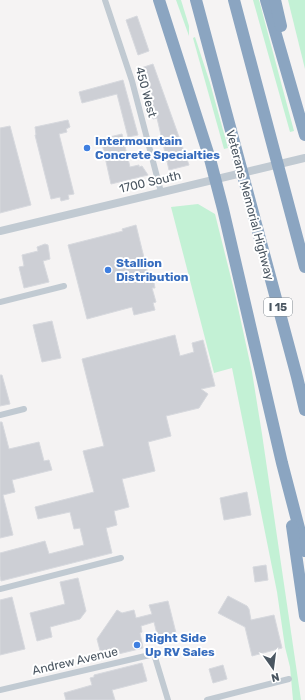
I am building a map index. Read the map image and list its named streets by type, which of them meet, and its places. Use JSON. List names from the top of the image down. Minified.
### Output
{"streets":{"highway":["Veterans Memorial Highway","I 15"],"street":["450 West","1700 South","Andrew Avenue"]},"crossings":[["450 West","1700 South"]],"places":["Intermountain Concrete Specialties","Stallion Distribution","Right Side Up RV Sales"],"north":"bottom"}
